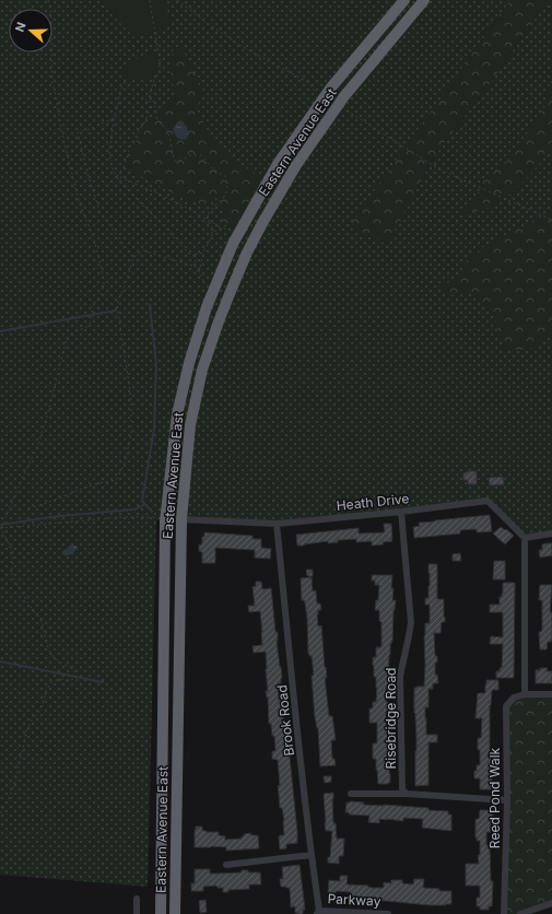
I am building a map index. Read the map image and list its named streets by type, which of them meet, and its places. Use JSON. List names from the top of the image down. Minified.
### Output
{"streets":{"highway":["Eastern Avenue East"],"street":["Heath Drive","Risebridge Road","Brook Road","Reed Pond Walk","Parkway"]},"crossings":[["Eastern Avenue East","Heath Drive"],["Heath Drive","Risebridge Road"],["Heath Drive","Brook Road"],["Brook Road","Parkway"]],"north":"left"}
